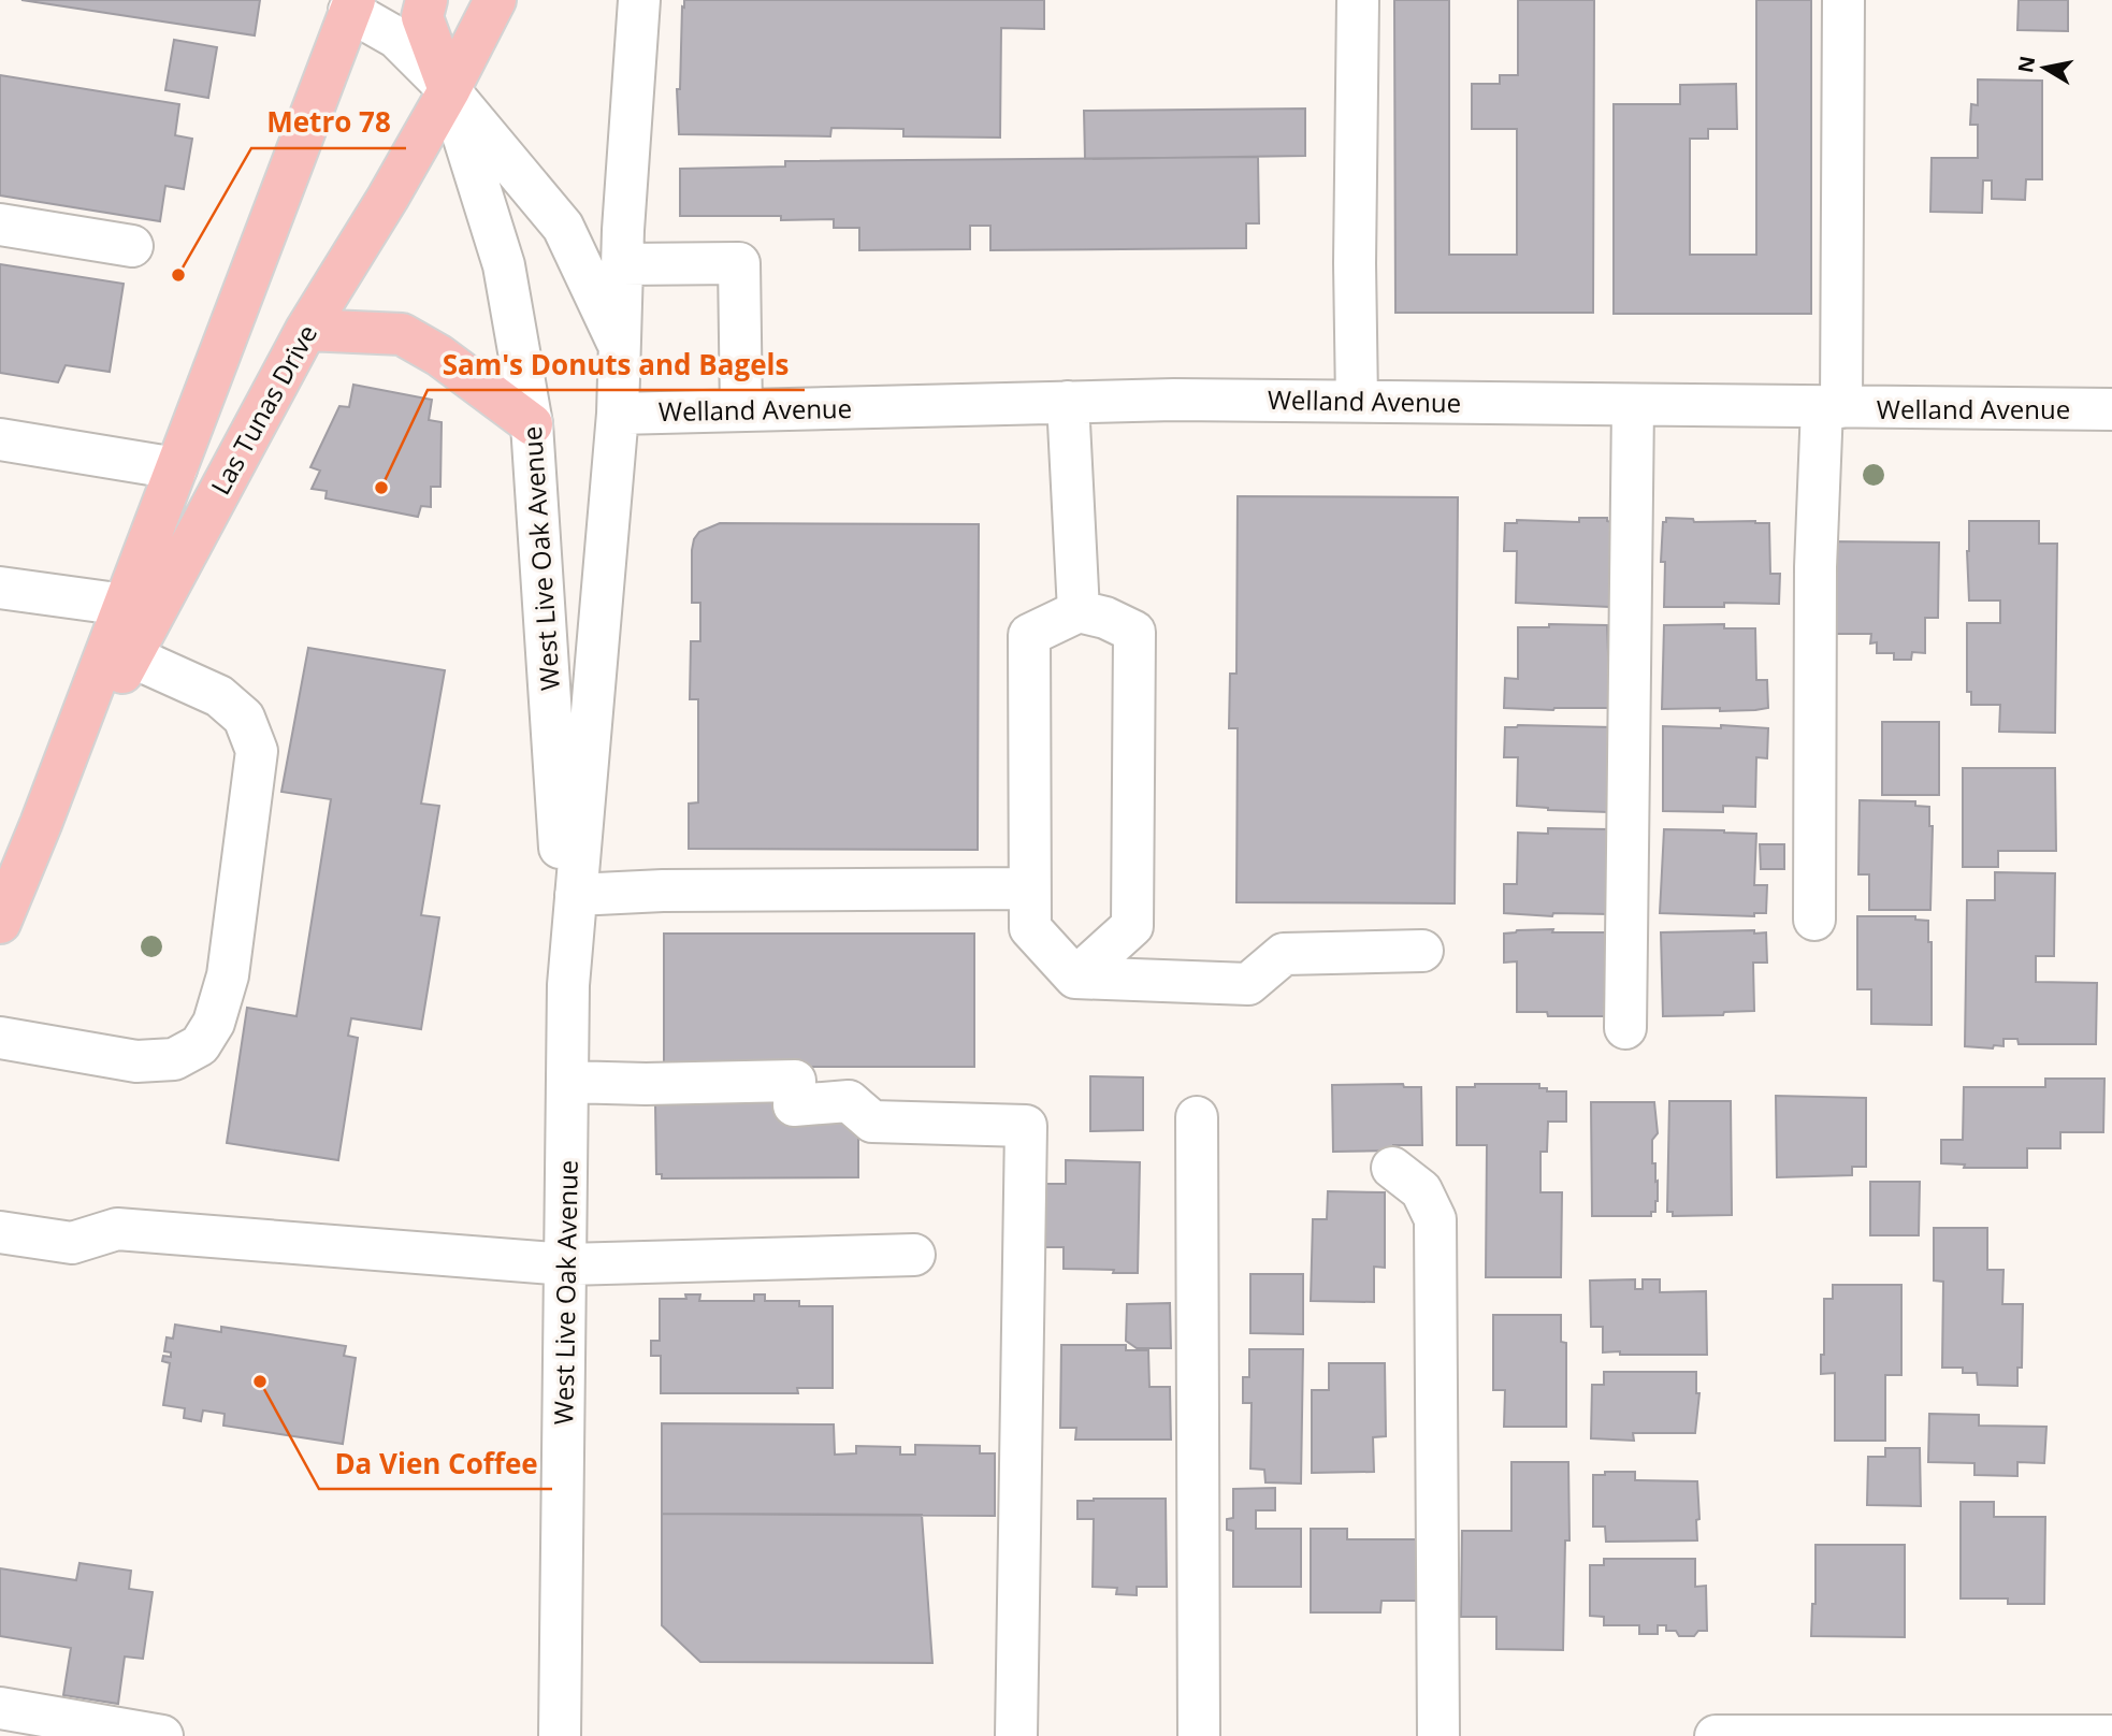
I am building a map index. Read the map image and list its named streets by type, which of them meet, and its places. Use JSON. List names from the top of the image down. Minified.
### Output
{"streets":{"main road":["Las Tunas Drive"],"street":["Welland Avenue","West Live Oak Avenue"]},"crossings":[["Welland Avenue","West Live Oak Avenue"],["Las Tunas Drive","West Live Oak Avenue"]],"places":["Metro 78","Sam's Donuts and Bagels","Da Vien Coffee"],"north":"left"}
